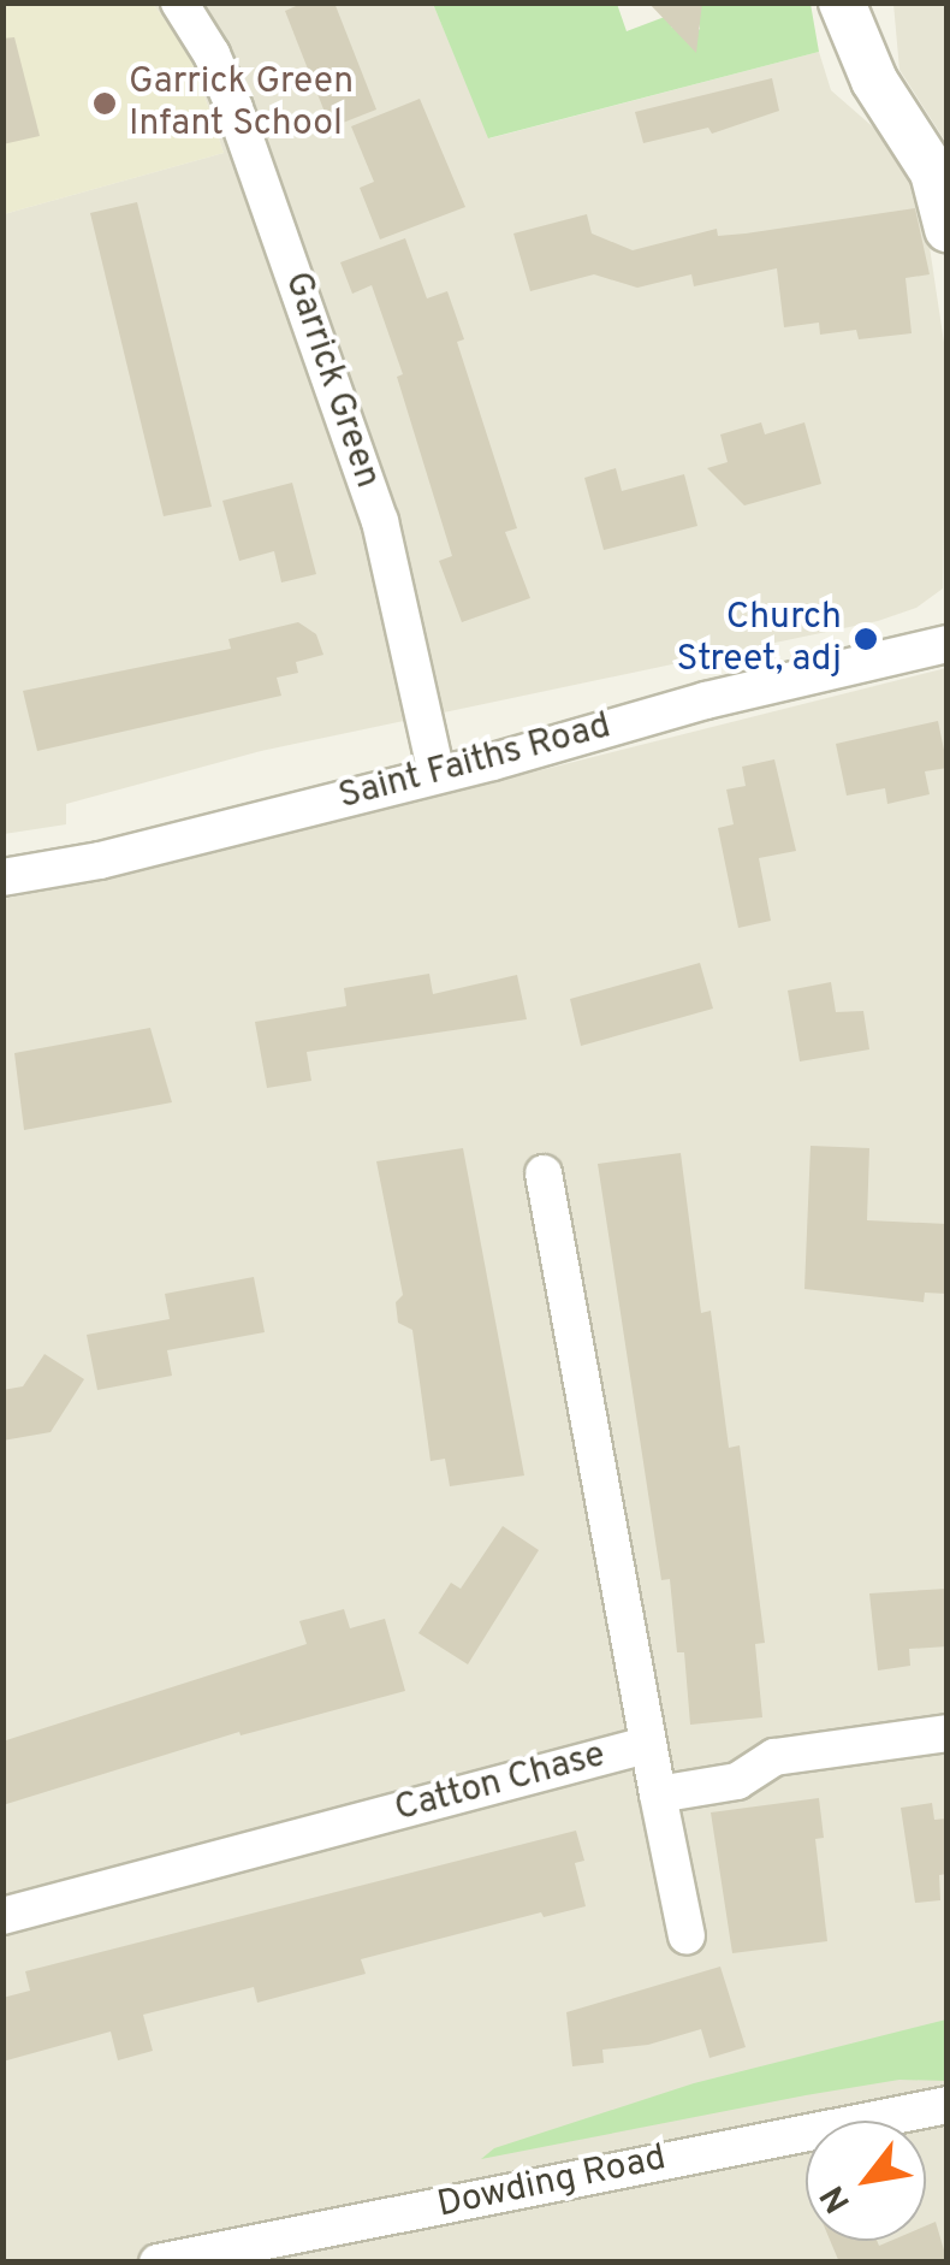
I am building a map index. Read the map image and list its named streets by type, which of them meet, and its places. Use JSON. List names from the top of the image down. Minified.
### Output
{"streets":{"street":["Garrick Green","Saint Faiths Road","Catton Chase","Dowding Road"]},"crossings":[["Garrick Green","Saint Faiths Road"]],"places":["Garrick Green Infant School","Church Street, adj"],"north":"bottom left"}
